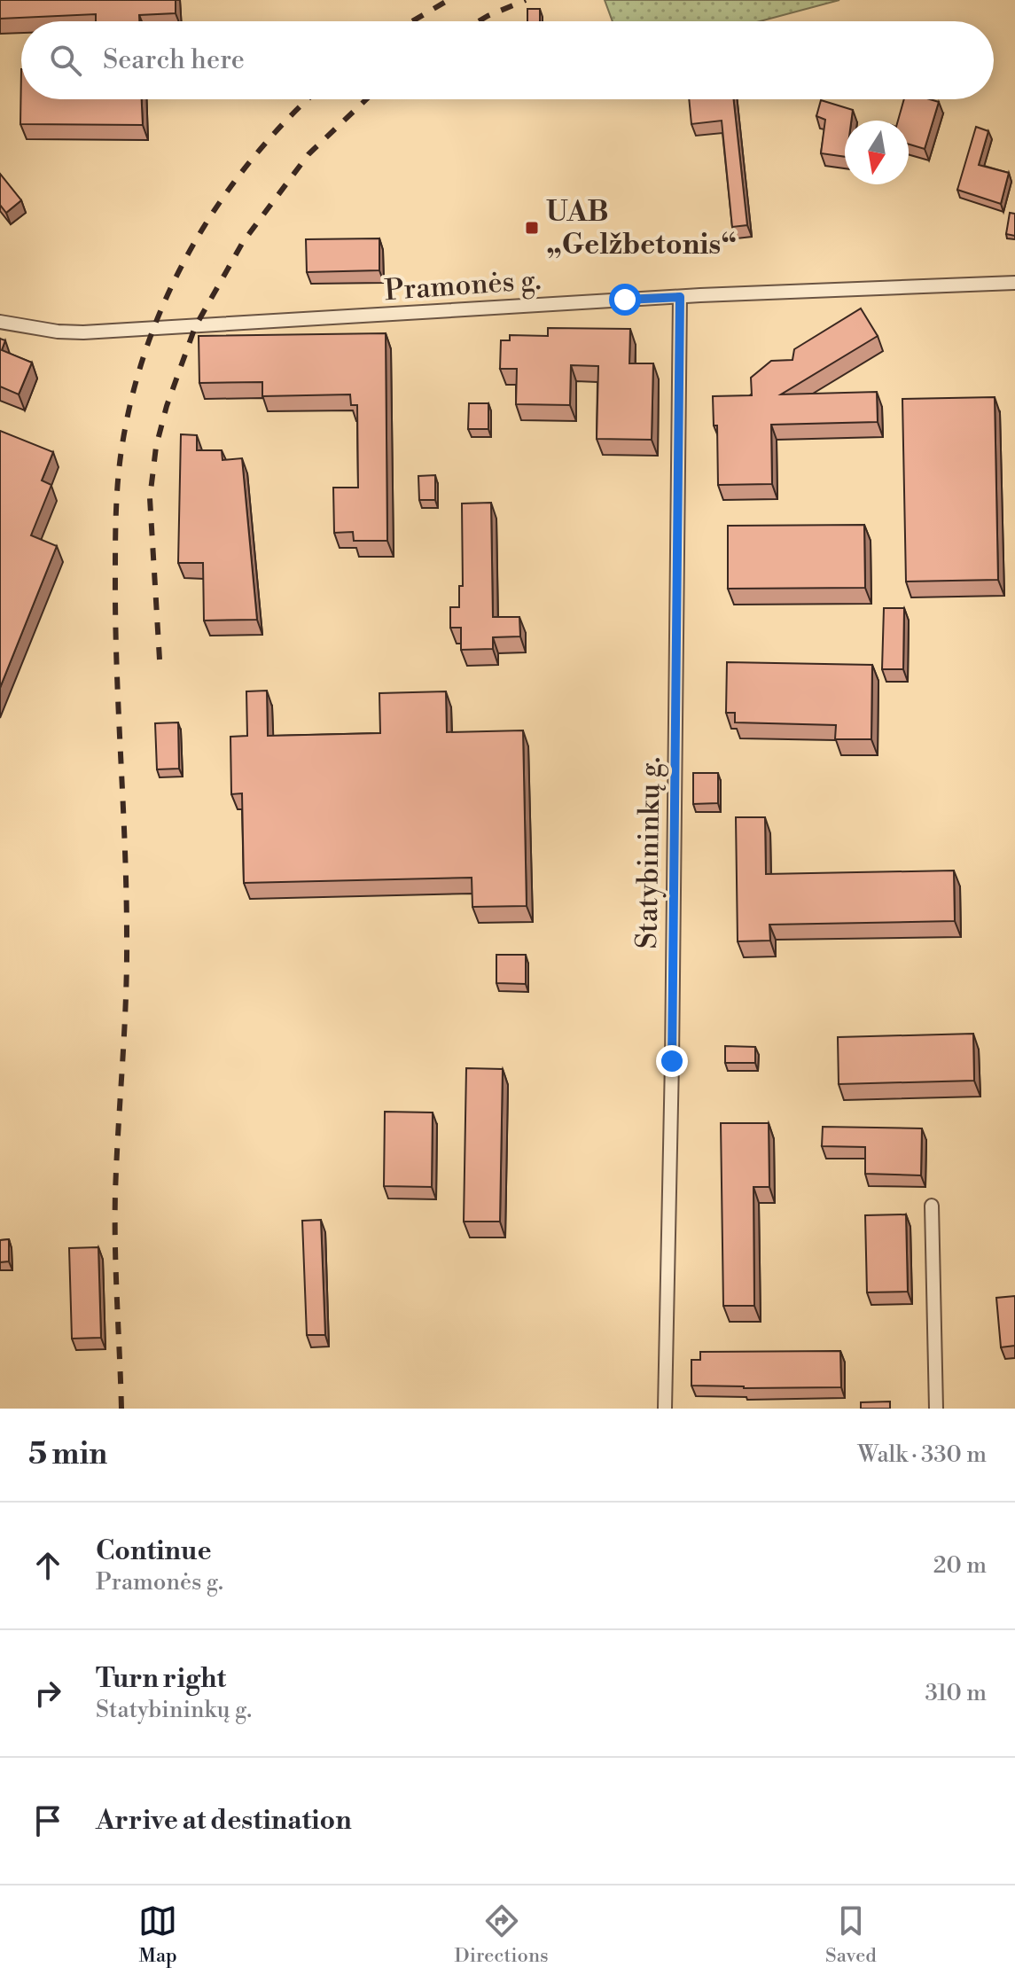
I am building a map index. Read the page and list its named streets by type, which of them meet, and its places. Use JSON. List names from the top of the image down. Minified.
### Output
{"streets":{"street":["Pramonės g.","Statybininkų g."]},"crossings":[["Pramonės g.","Statybininkų g."]],"places":{"transit":["UAB „Gelžbetonis“"]},"north":"bottom","page":{"search":"Search here","heading":["5 min","Walk · 330 m"],"list":[["Continue","Pramonės g.","20 m"],["Turn right","Statybininkų g.","310 m"],"Arrive at destination"],"nav":["Map","Directions","Saved"]}}
